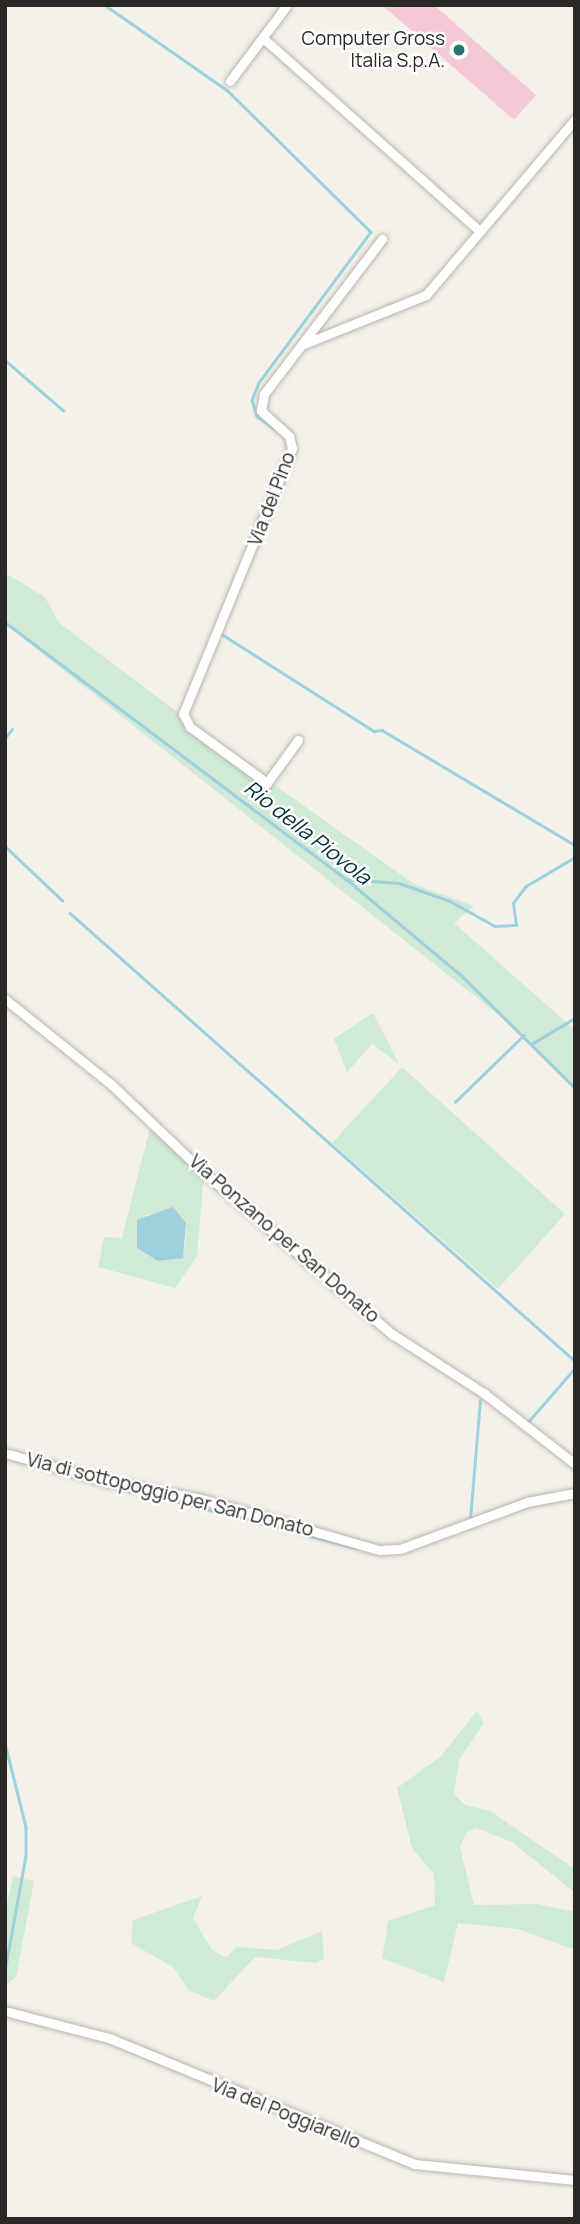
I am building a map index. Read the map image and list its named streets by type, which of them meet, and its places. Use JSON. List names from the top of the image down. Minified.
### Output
{"streets":{"street":["Via del Pino","Via Ponzano per San Donato","Via di sottopoggio per San Donato","Via del Poggiarello"]},"water":["Rio della Piovola"],"places":["Computer Gross Italia S.p.A."]}
